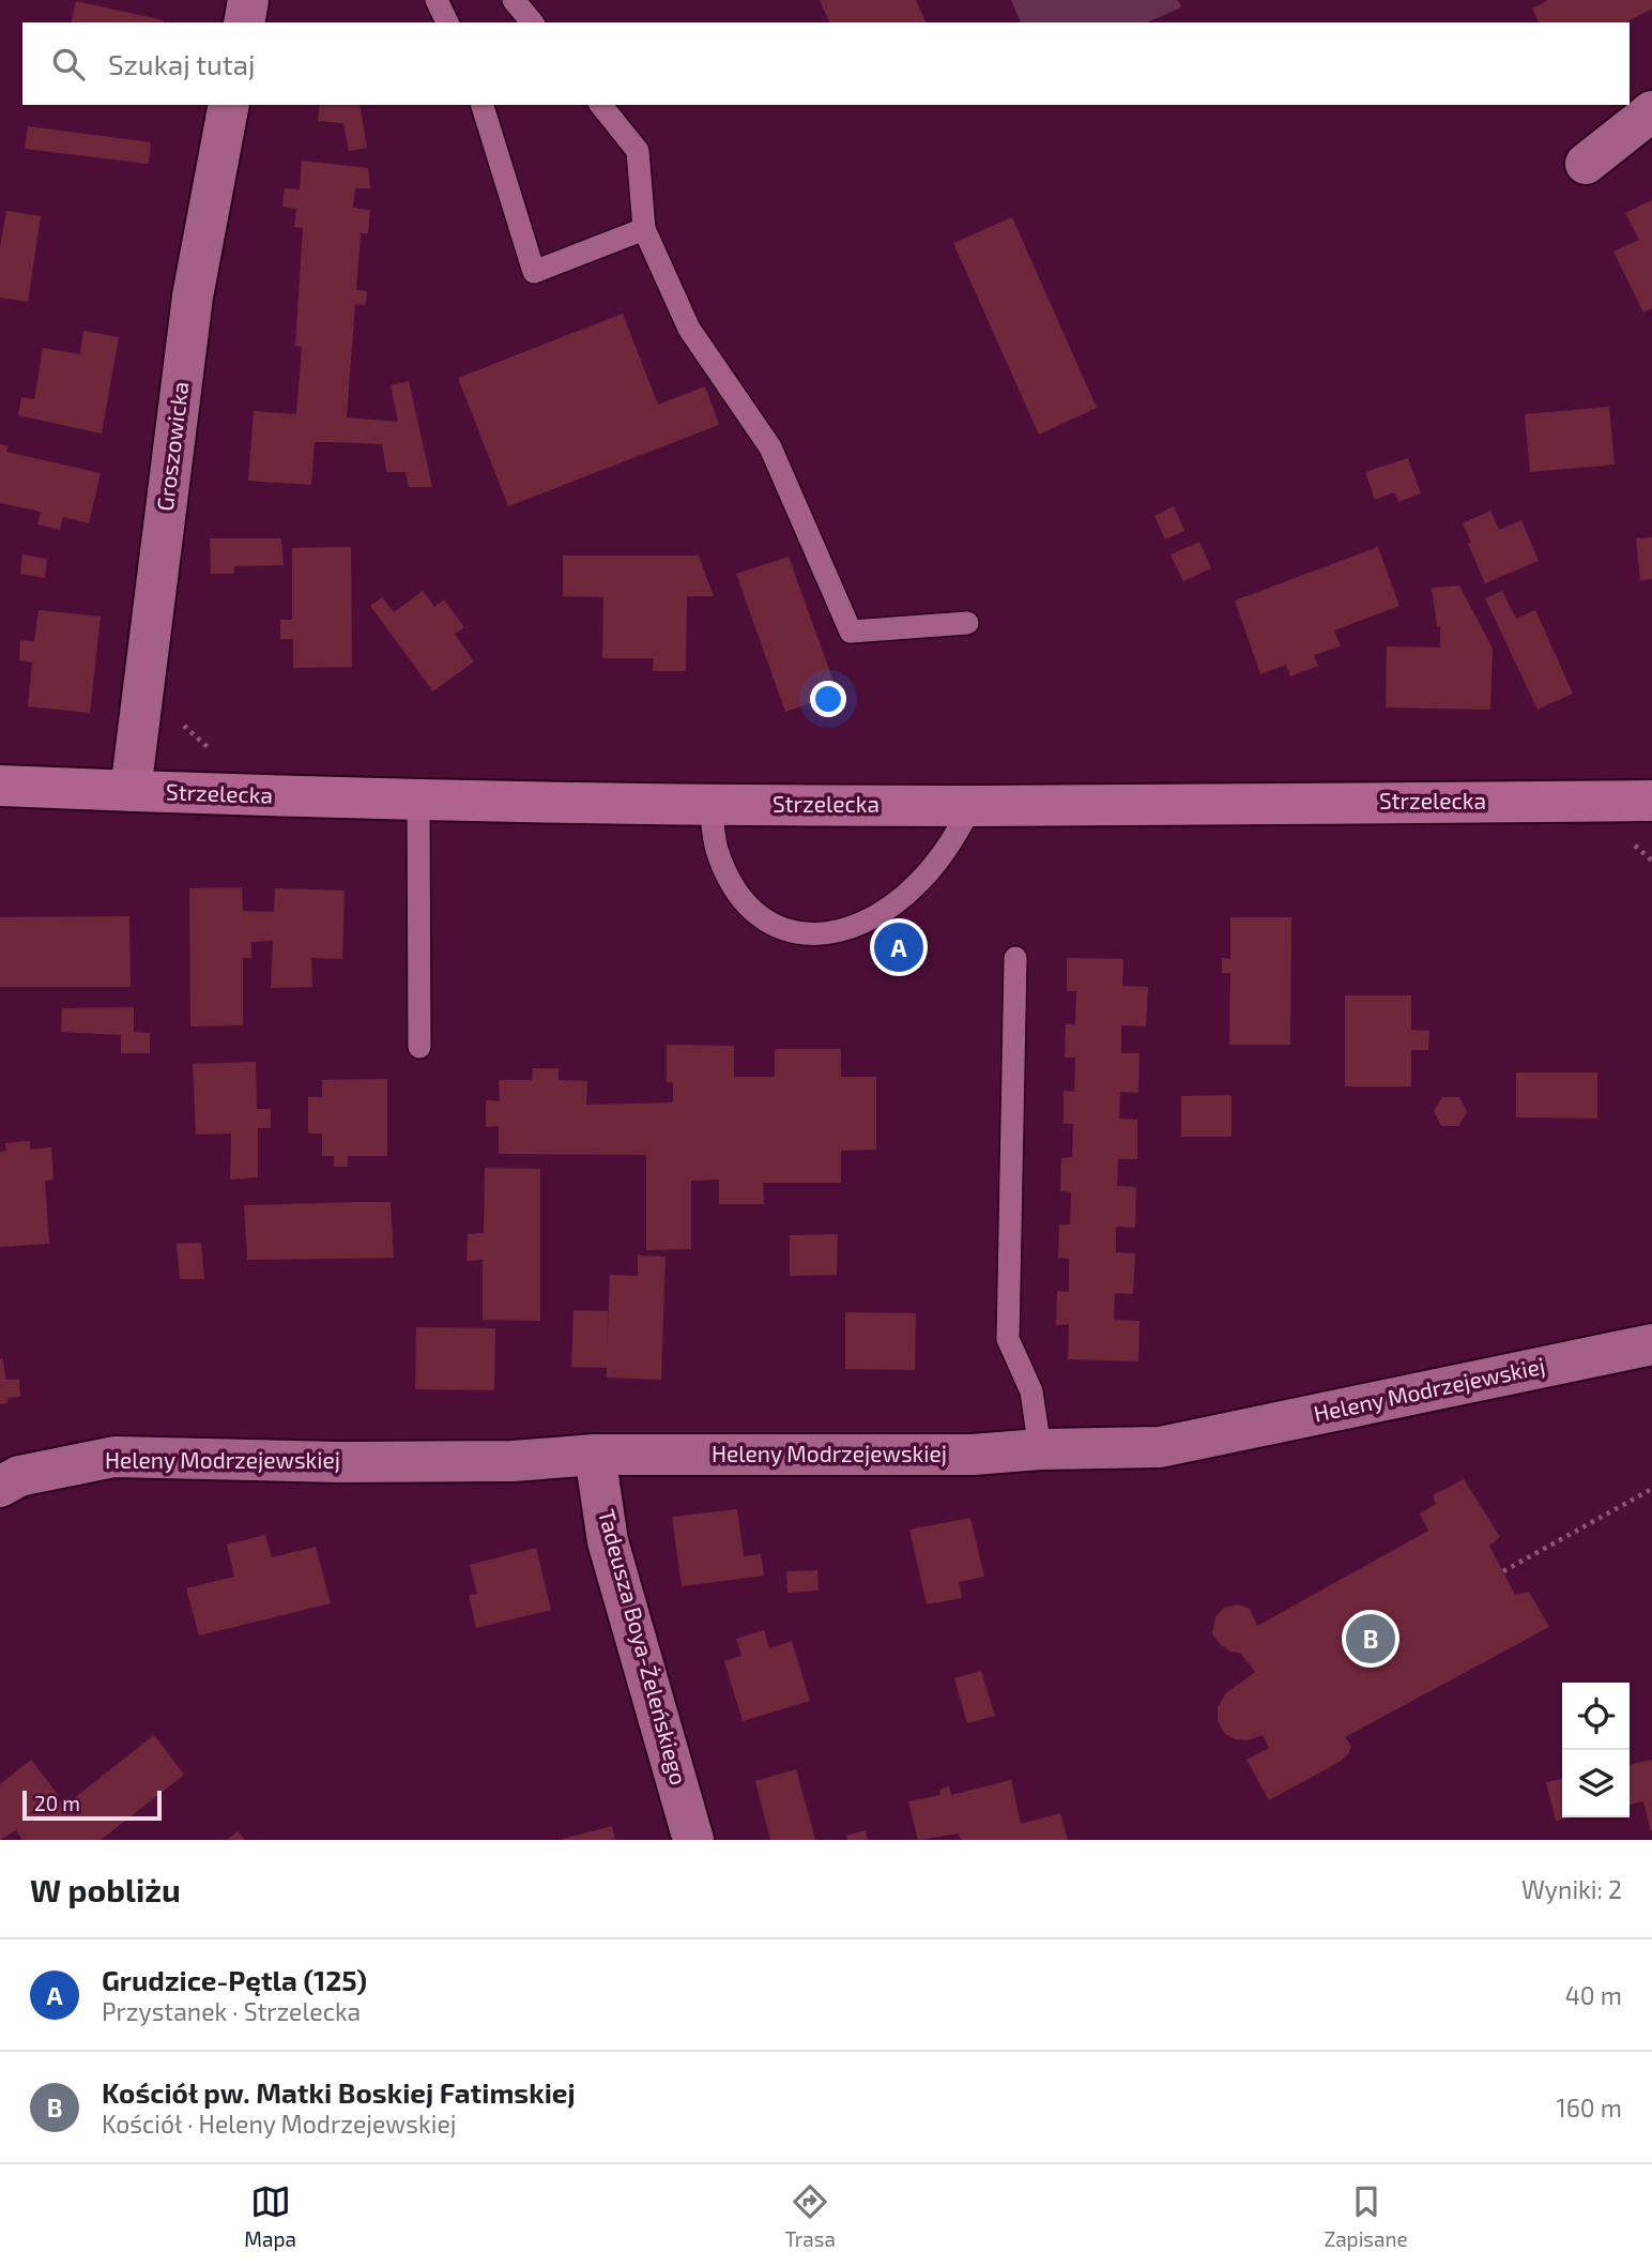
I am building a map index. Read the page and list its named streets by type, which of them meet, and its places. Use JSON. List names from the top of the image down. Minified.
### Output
{"streets":{"main road":["Strzelecka"],"street":["Groszowicka","Heleny Modrzejewskiej","Tadeusza Boya-Żeleńskiego"]},"crossings":[["Groszowicka","Strzelecka"],["Heleny Modrzejewskiej","Tadeusza Boya-Żeleńskiego"]],"scale_bar":"20 m","page":{"search":"Szukaj tutaj","pins":["A","B"],"scale":"20 m","heading":["W pobliżu","Wyniki: 2"],"list":[{"mark":"A","name":"Grudzice-Pętla (125)","note":"Przystanek · Strzelecka","value":"40 m"},{"mark":"B","name":"Kościół pw. Matki Boskiej Fatimskiej","note":"Kościół · Heleny Modrzejewskiej","value":"160 m"}],"nav":["Mapa","Trasa","Zapisane"]}}
